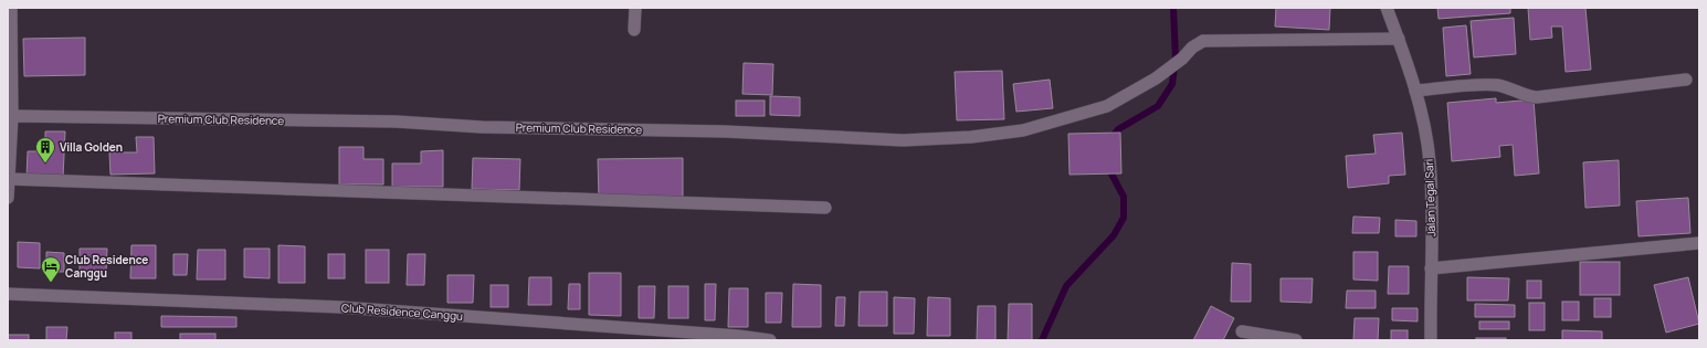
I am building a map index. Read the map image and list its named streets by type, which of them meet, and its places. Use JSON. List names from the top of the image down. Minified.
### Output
{"streets":{"street":["Premium Club Residence","Jalan Tegal Sari","Club Residence Canggu"]},"crossings":[["Premium Club Residence","Jalan Tegal Sari"]],"places":{"building":["Villa Golden"],"hotel":["Club Residence Canggu"]}}
